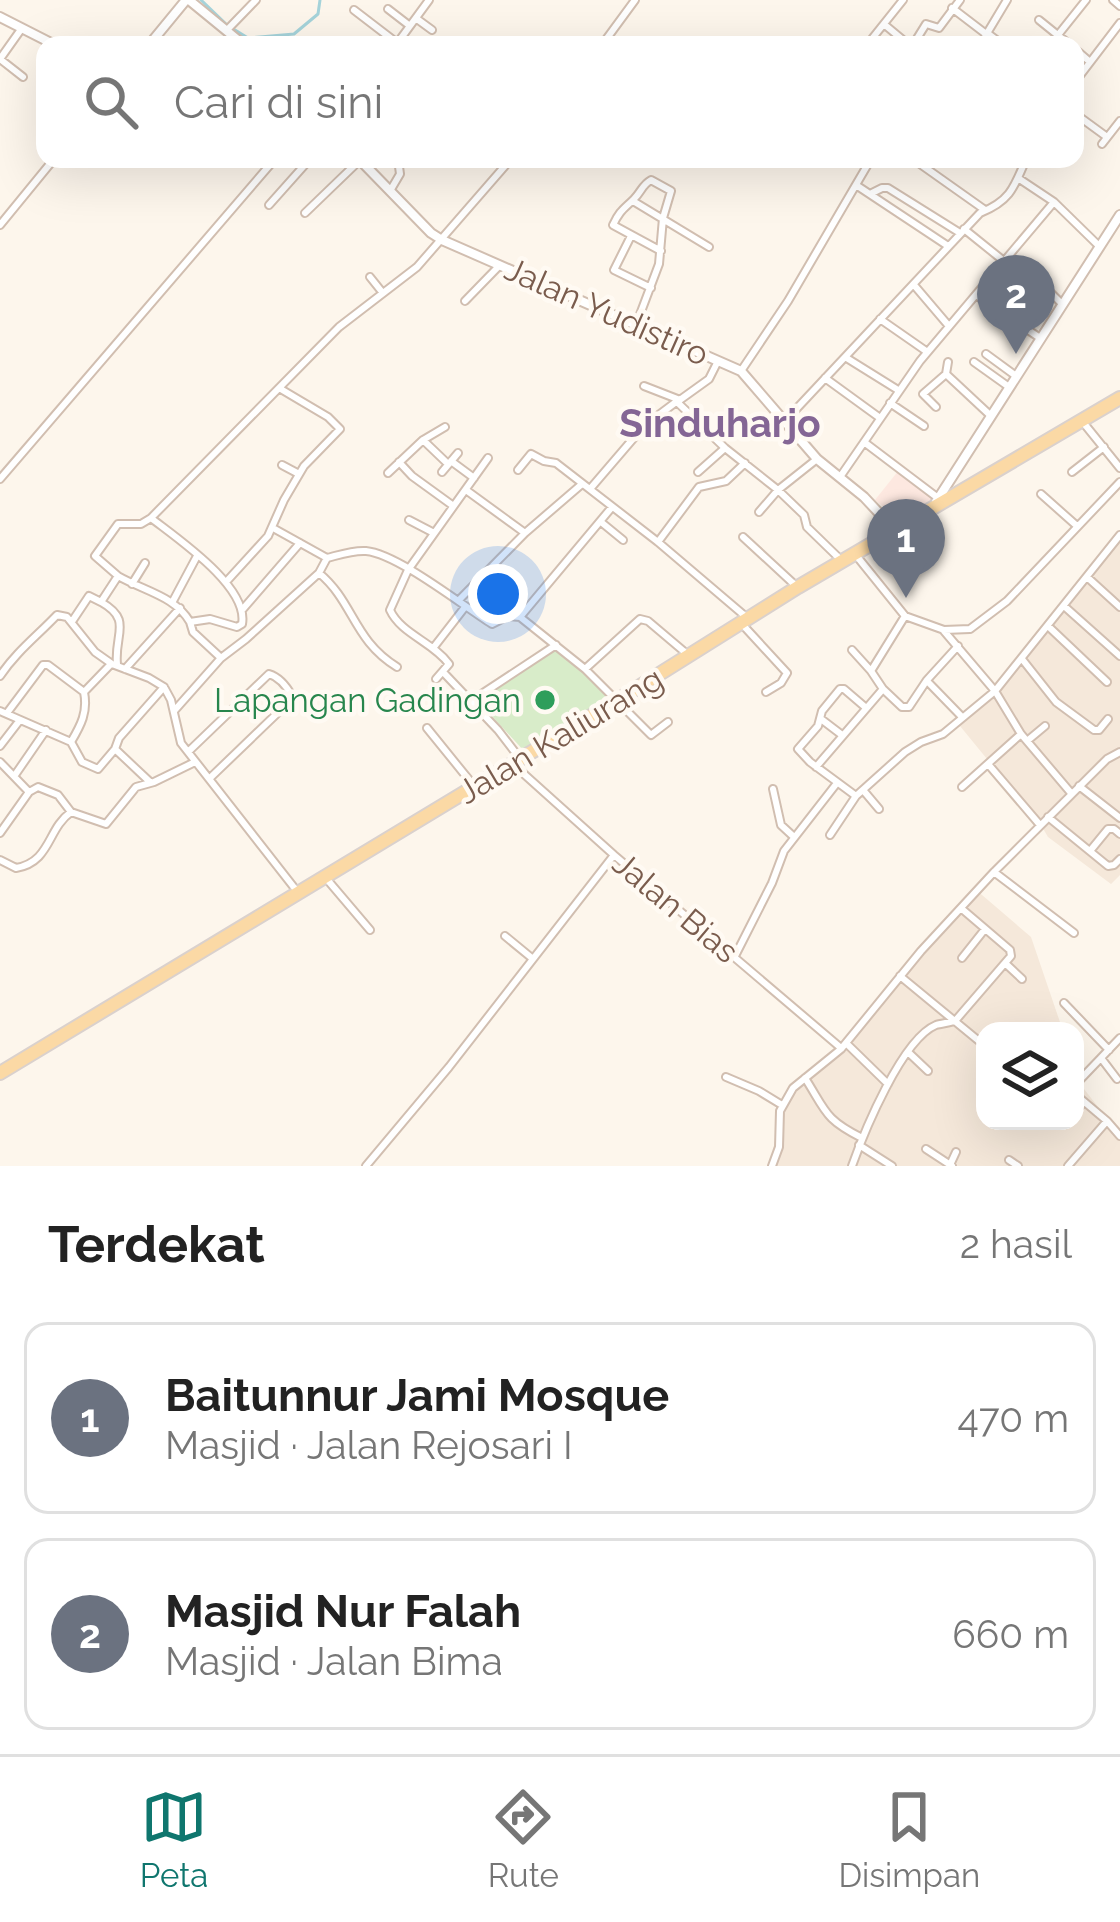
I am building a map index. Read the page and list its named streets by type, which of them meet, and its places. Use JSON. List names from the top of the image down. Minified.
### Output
{"streets":{"main road":["Jalan Kaliurang"],"street":["Jalan Yudistiro","Jalan Bias"]},"crossings":[["Jalan Yudistiro","Jalan Kaliurang"],["Jalan Kaliurang","Jalan Bias"]],"districts":["Sinduharjo"],"places":["Lapangan Gadingan"],"page":{"search":"Cari di sini","pins":["2","1"],"heading":["Terdekat","2 hasil"],"list":[{"mark":"1","name":"Baitunnur Jami Mosque","note":"Masjid · Jalan Rejosari I","value":"470 m"},{"mark":"2","name":"Masjid Nur Falah","note":"Masjid · Jalan Bima","value":"660 m"}],"nav":["Peta","Rute","Disimpan"]}}
